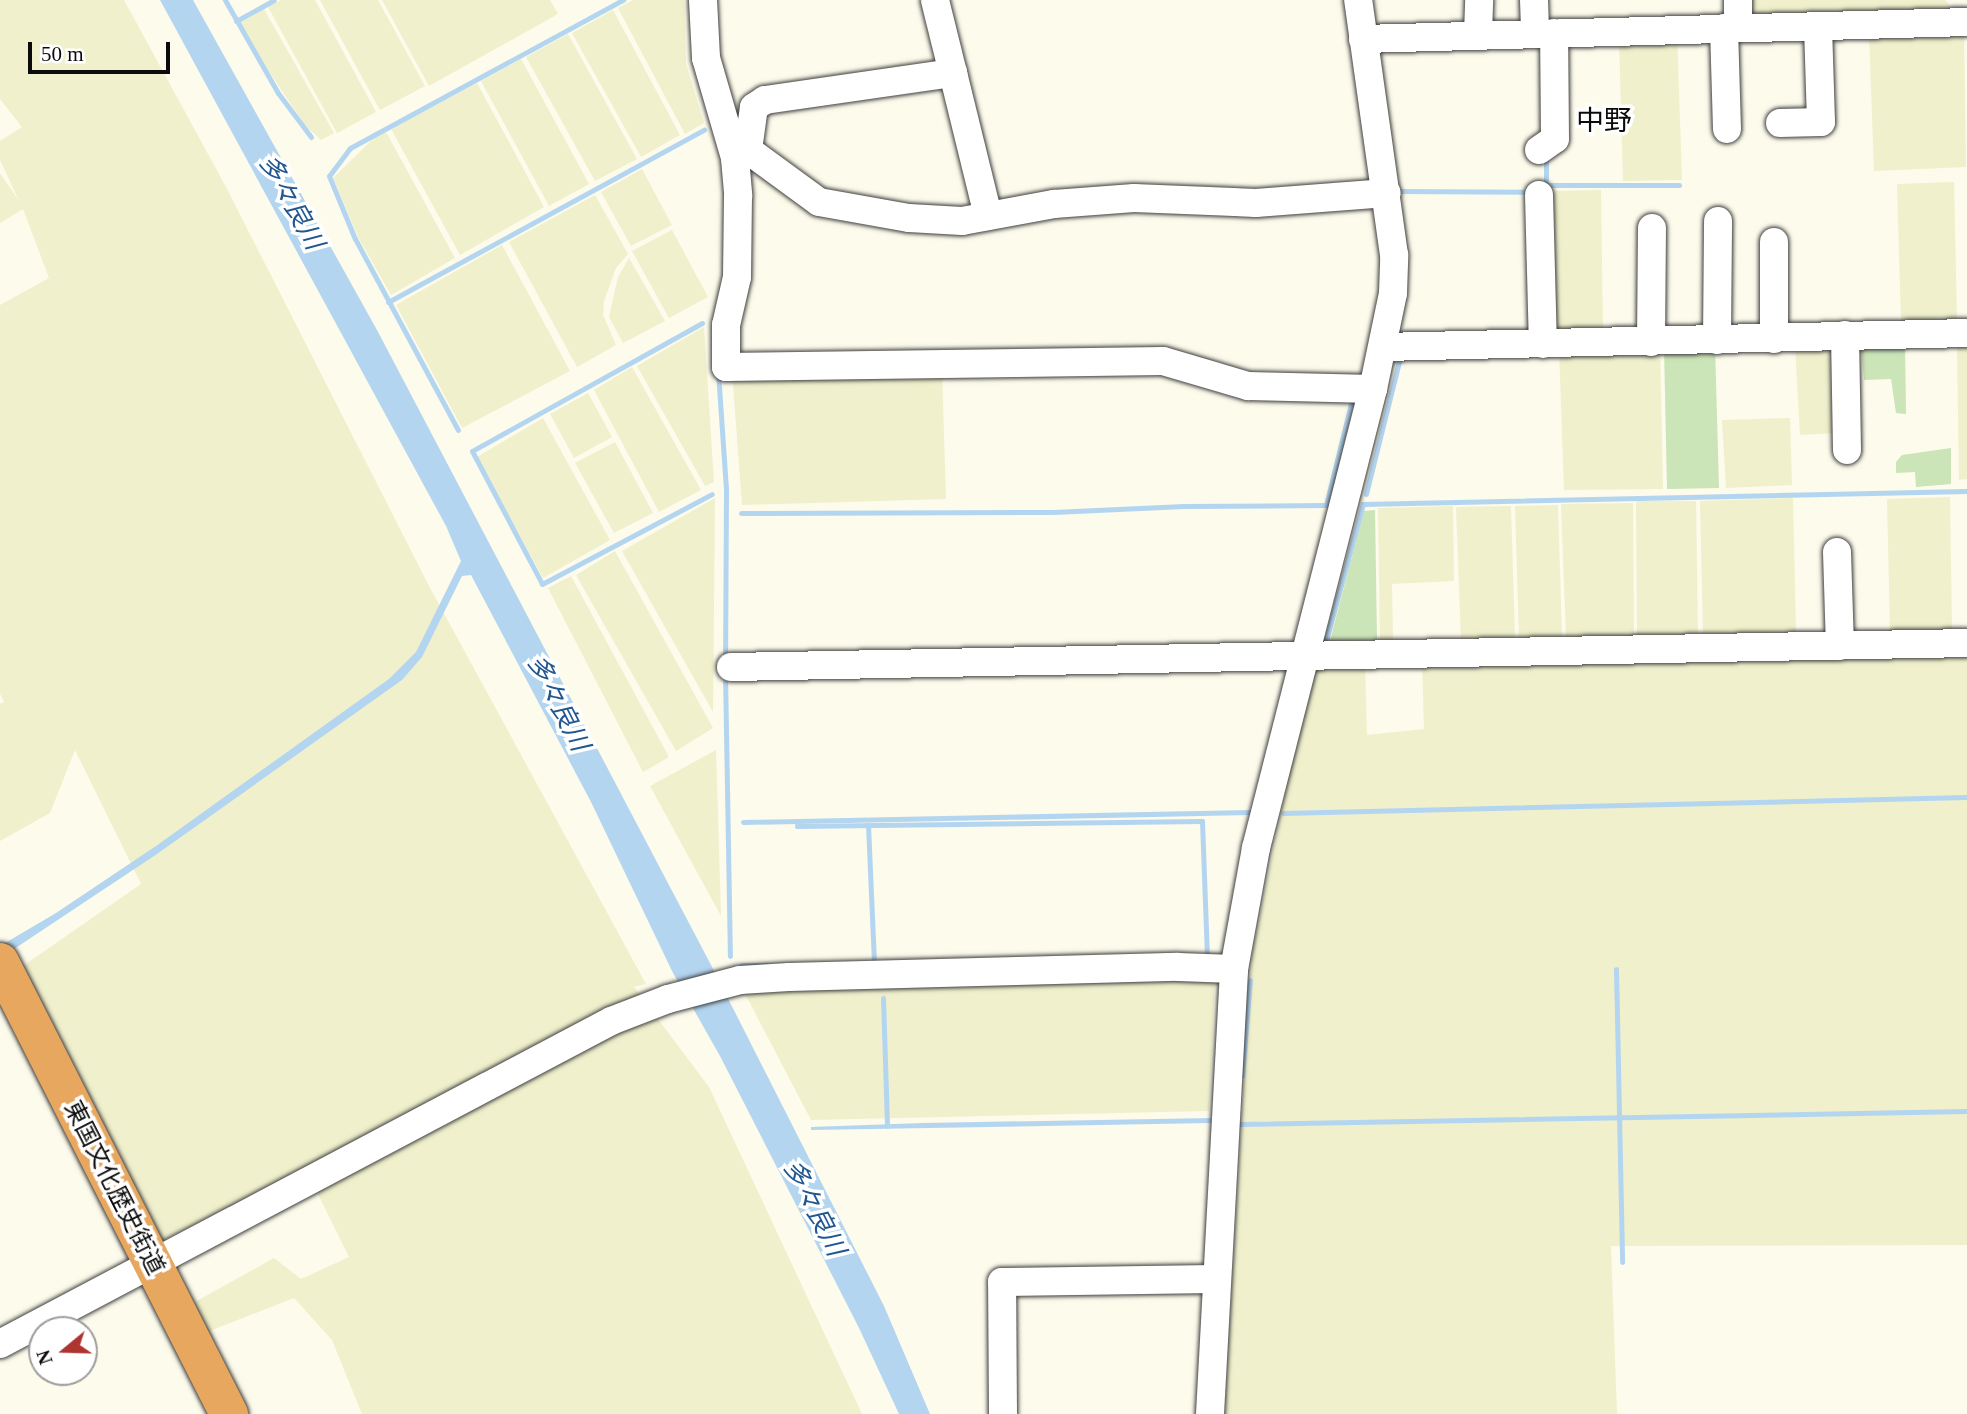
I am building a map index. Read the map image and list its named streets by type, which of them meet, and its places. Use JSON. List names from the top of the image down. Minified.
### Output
{"streets":{"highway":["東国文化歴史街道"]},"districts":["中野"],"water":["多々良川"],"scale_bar":"50 m","north":"left"}
